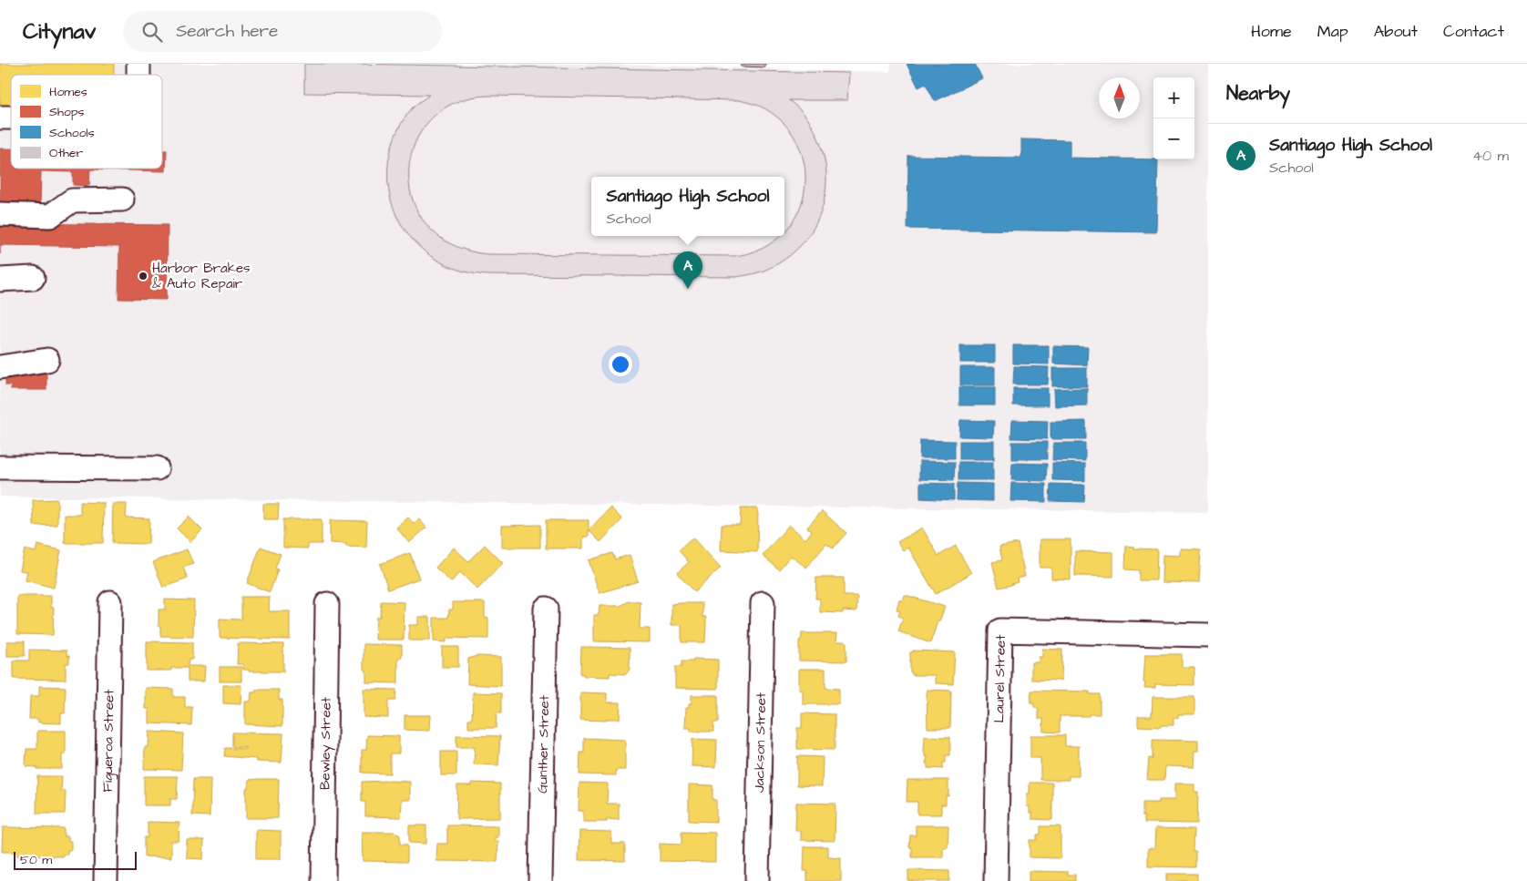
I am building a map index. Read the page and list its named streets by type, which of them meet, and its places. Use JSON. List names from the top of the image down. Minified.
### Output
{"streets":{"street":["Laurel Street","Figueroa Street","Jackson Street","Bewley Street","Gunther Street"]},"places":["Harbor Brakes & Auto Repair"],"legend":["Homes","Shops","Schools","Other"],"scale_bar":"50 m","north":"top","page":{"header":"Citynav","search":"Search here","nav":["Home","Map","About","Contact"],"heading":"Nearby","map_buttons":["+","−"],"list":[{"mark":"A","name":"Santiago High School","note":"School","value":"40 m"}],"popup":["Santiago High School","School"],"pins":"A","scale":"50 m"}}
